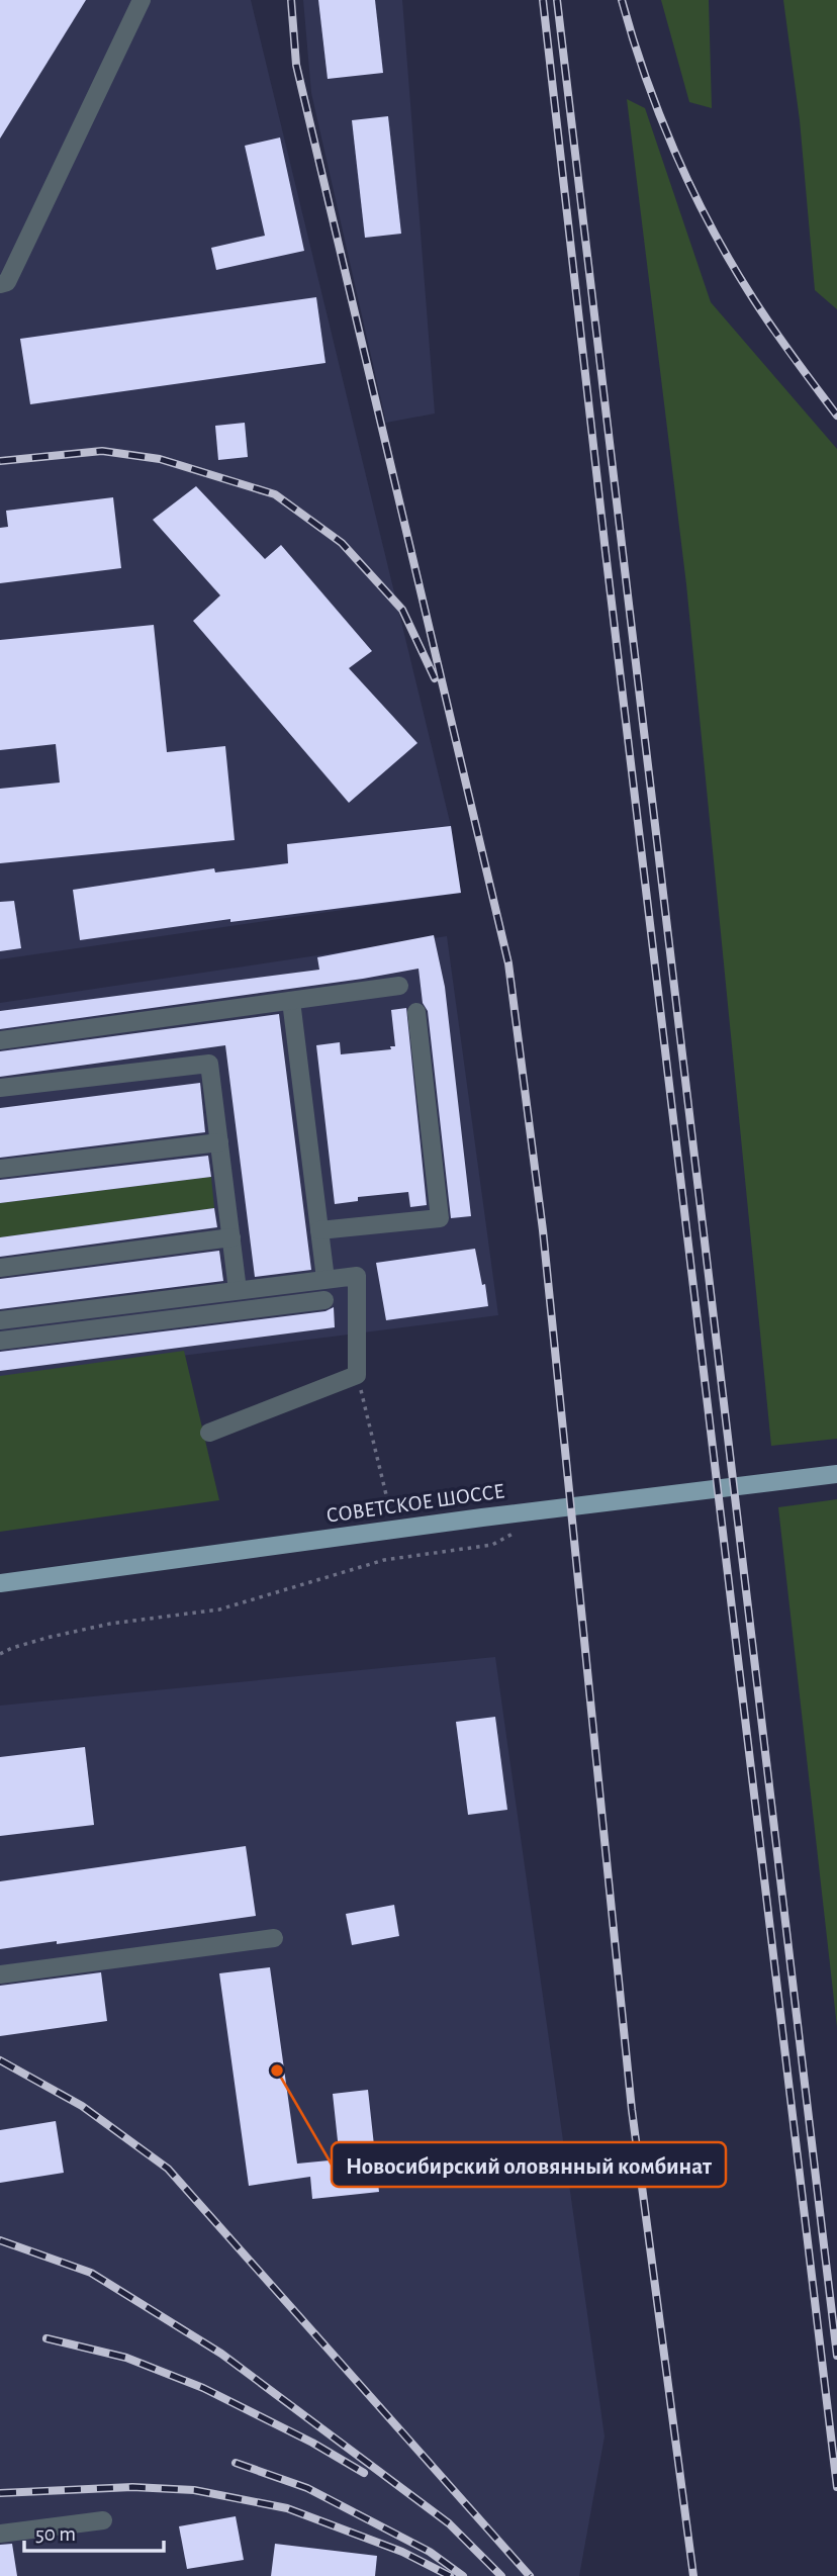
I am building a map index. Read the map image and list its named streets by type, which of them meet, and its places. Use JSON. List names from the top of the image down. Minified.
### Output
{"streets":{"main road":["СОВЕТСКОЕ ШОССЕ"]},"places":["Новосибирский оловянный комбинат"],"scale_bar":"50 m"}
